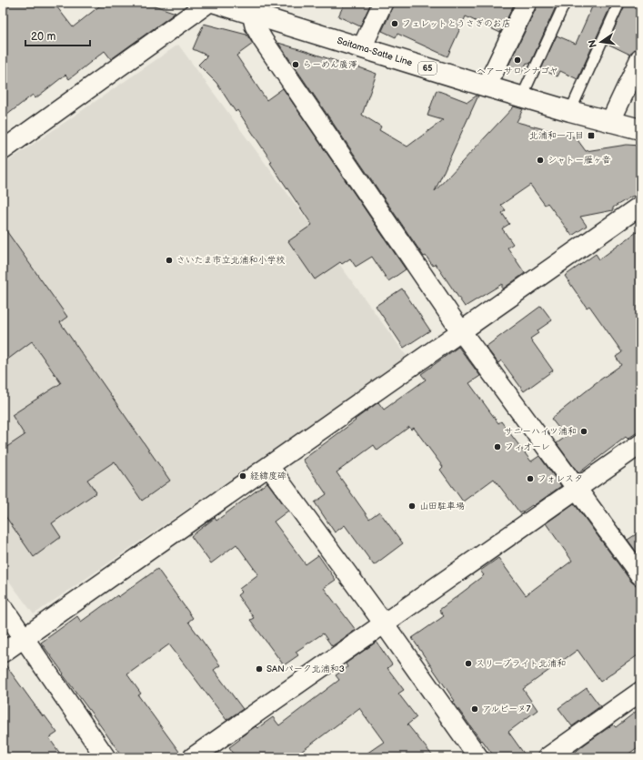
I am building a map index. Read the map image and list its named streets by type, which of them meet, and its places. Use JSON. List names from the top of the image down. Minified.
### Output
{"streets":{"main road":["Saitama-Satte Line","65"]},"places":{"other":["フェレットとうさぎのお店","ヘアーサロンナゴヤ","らーめん廣澤","シャトー雁ヶ音","さいたま市立北浦和小学校","サニーハイツ浦和","フィオーレ","経緯度碑","フォレスタ","山田駐車場","スリーブライト北浦和","SANパーク北浦和3","アルピーヌ7"],"transit":["北浦和一丁目"]},"scale_bar":"20 m","north":"left"}
